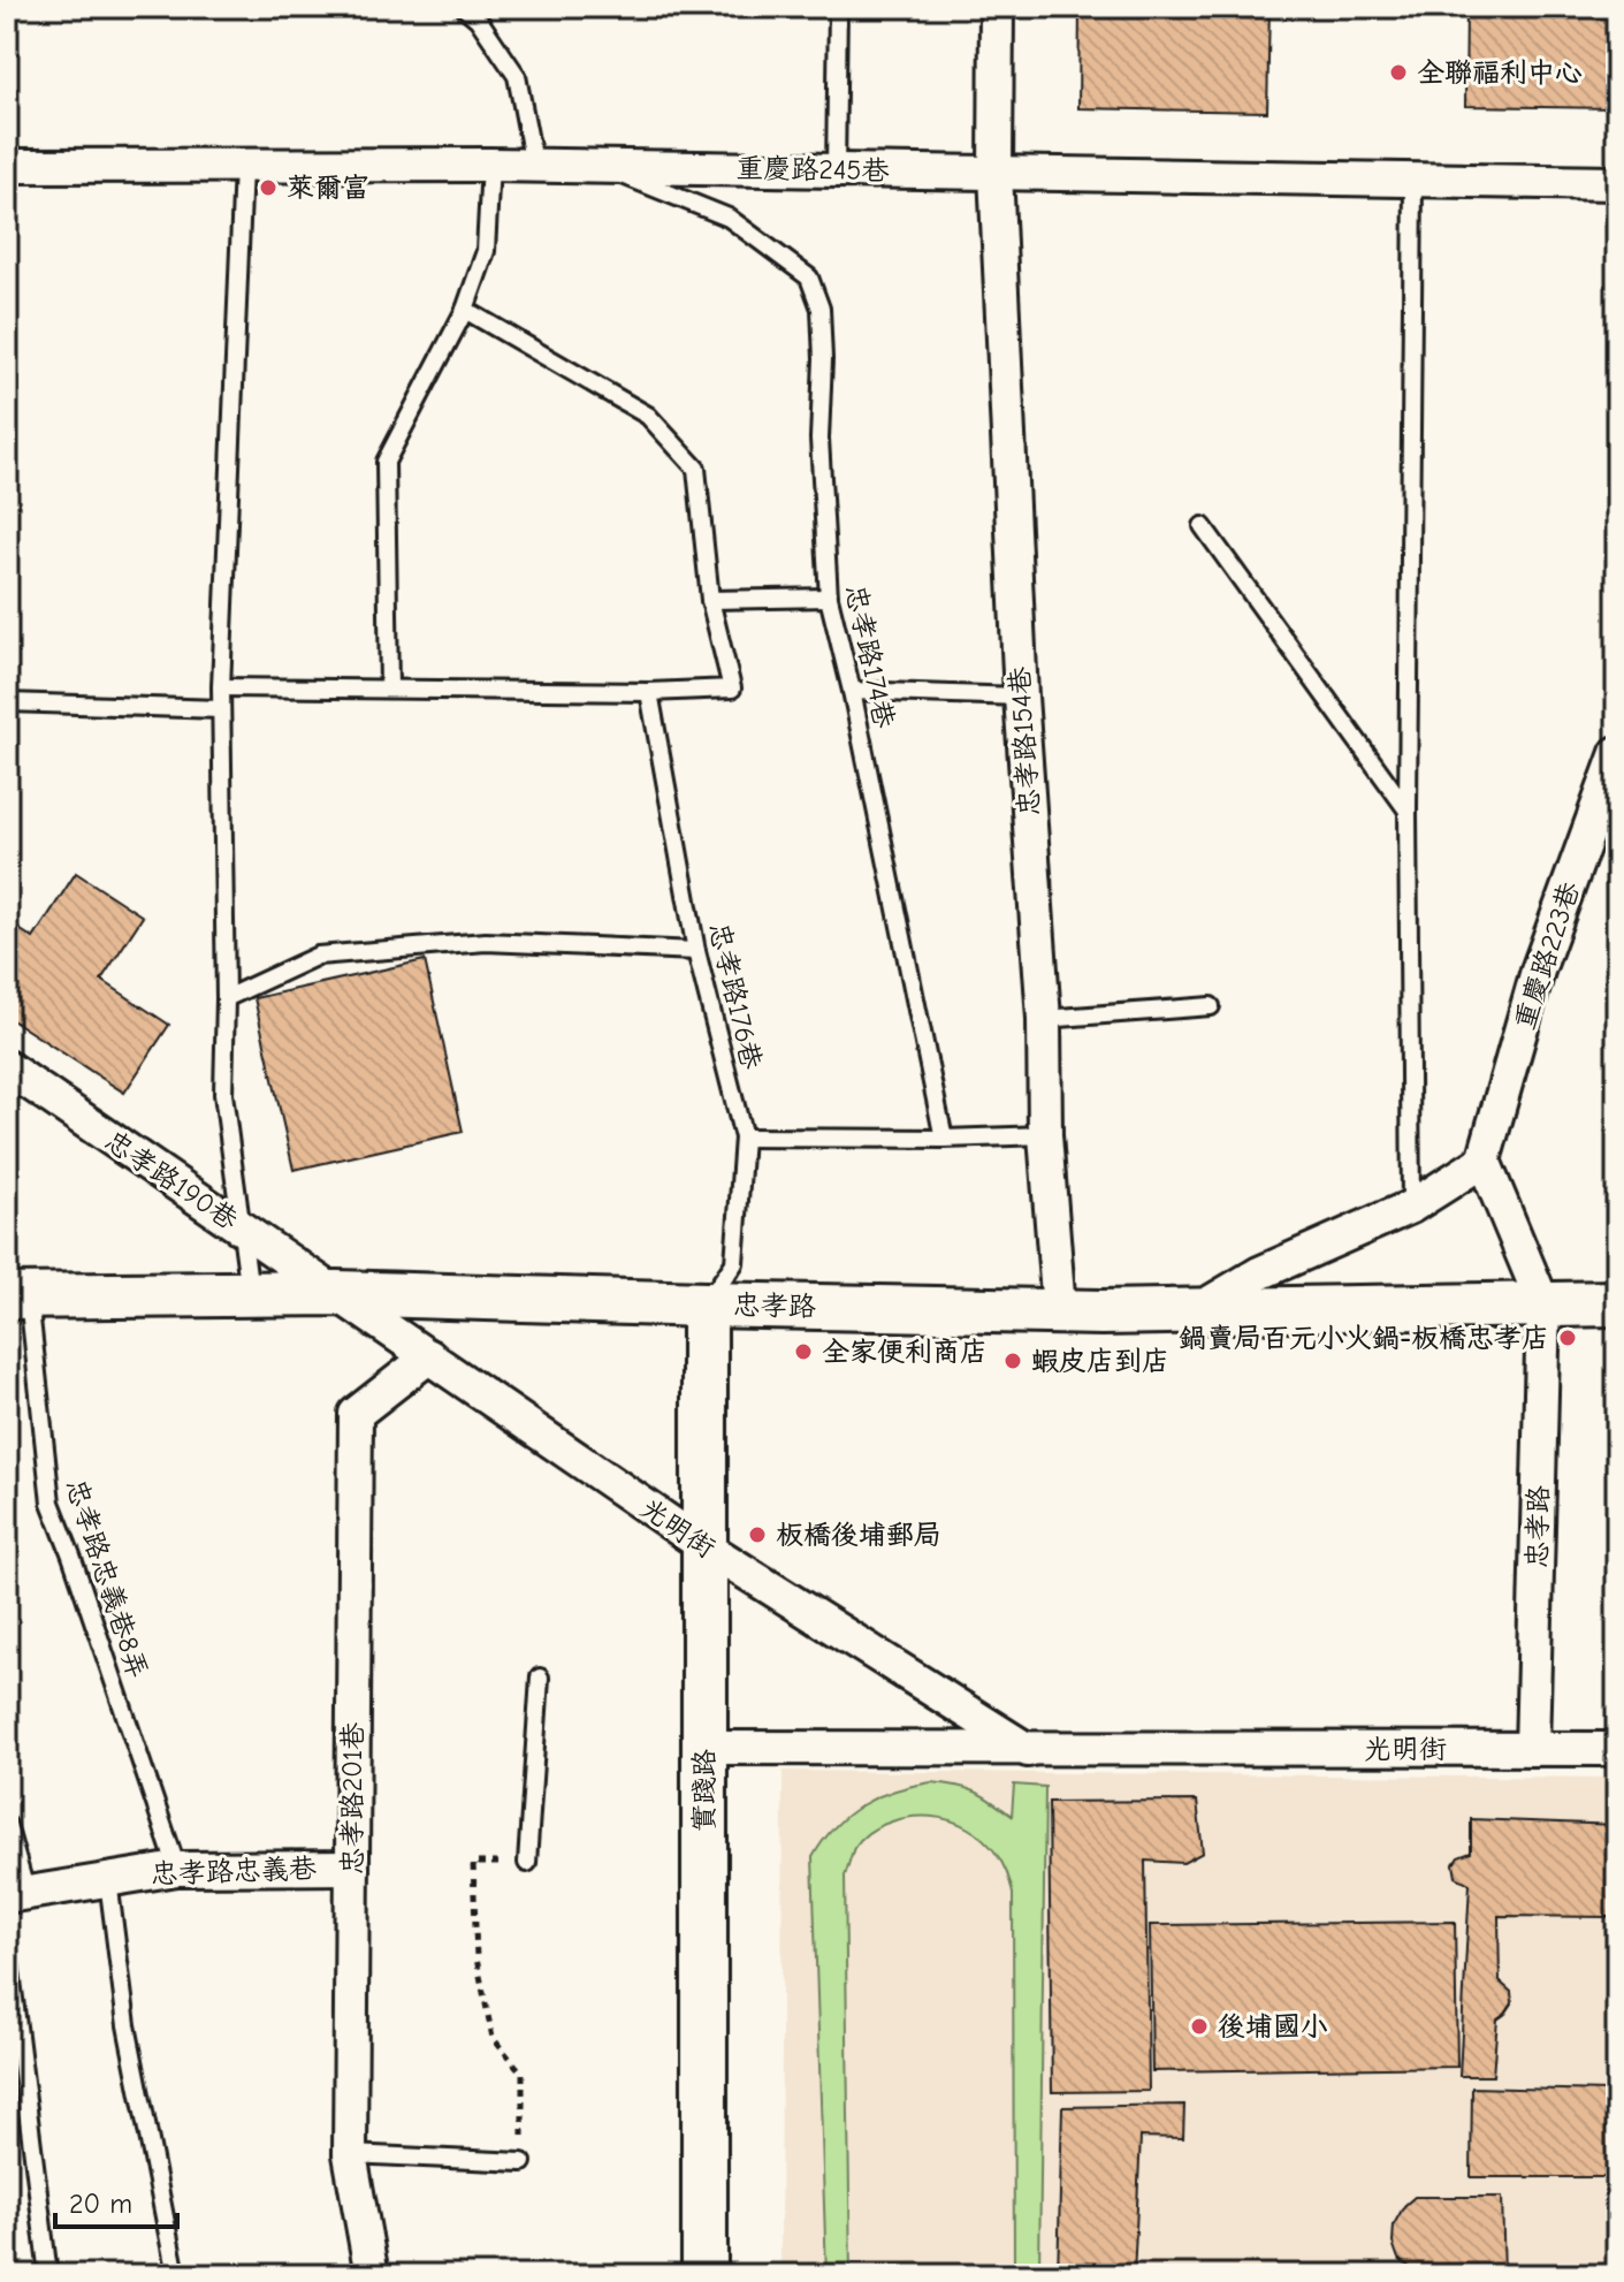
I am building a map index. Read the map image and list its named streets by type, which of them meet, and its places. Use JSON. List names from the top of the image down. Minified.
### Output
{"streets":{"street":["重慶路245巷","忠孝路154巷","重慶路223巷","忠孝路190巷","忠孝路","光明街","實踐路","忠孝路201巷","忠孝路忠義巷"],"lane":["忠孝路174巷","忠孝路176巷","忠孝路忠義巷8弄"]},"crossings":[["重慶路245巷","忠孝路174巷"],["重慶路245巷","忠孝路154巷"],["忠孝路154巷","忠孝路"],["忠孝路176巷","忠孝路"],["忠孝路176巷","實踐路"],["忠孝路190巷","忠孝路"],["忠孝路190巷","光明街"],["忠孝路","光明街"],["忠孝路","忠孝路忠義巷8弄"],["忠孝路","實踐路"],["光明街","實踐路"],["光明街","忠孝路201巷"],["忠孝路忠義巷8弄","忠孝路忠義巷"],["忠孝路201巷","忠孝路忠義巷"]],"places":["全聯福利中心","萊爾富","鍋賣局百元小火鍋-板橋忠孝店","全家便利商店","蝦皮店到店","板橋後埔郵局","後埔國小"],"scale_bar":"20 m"}
